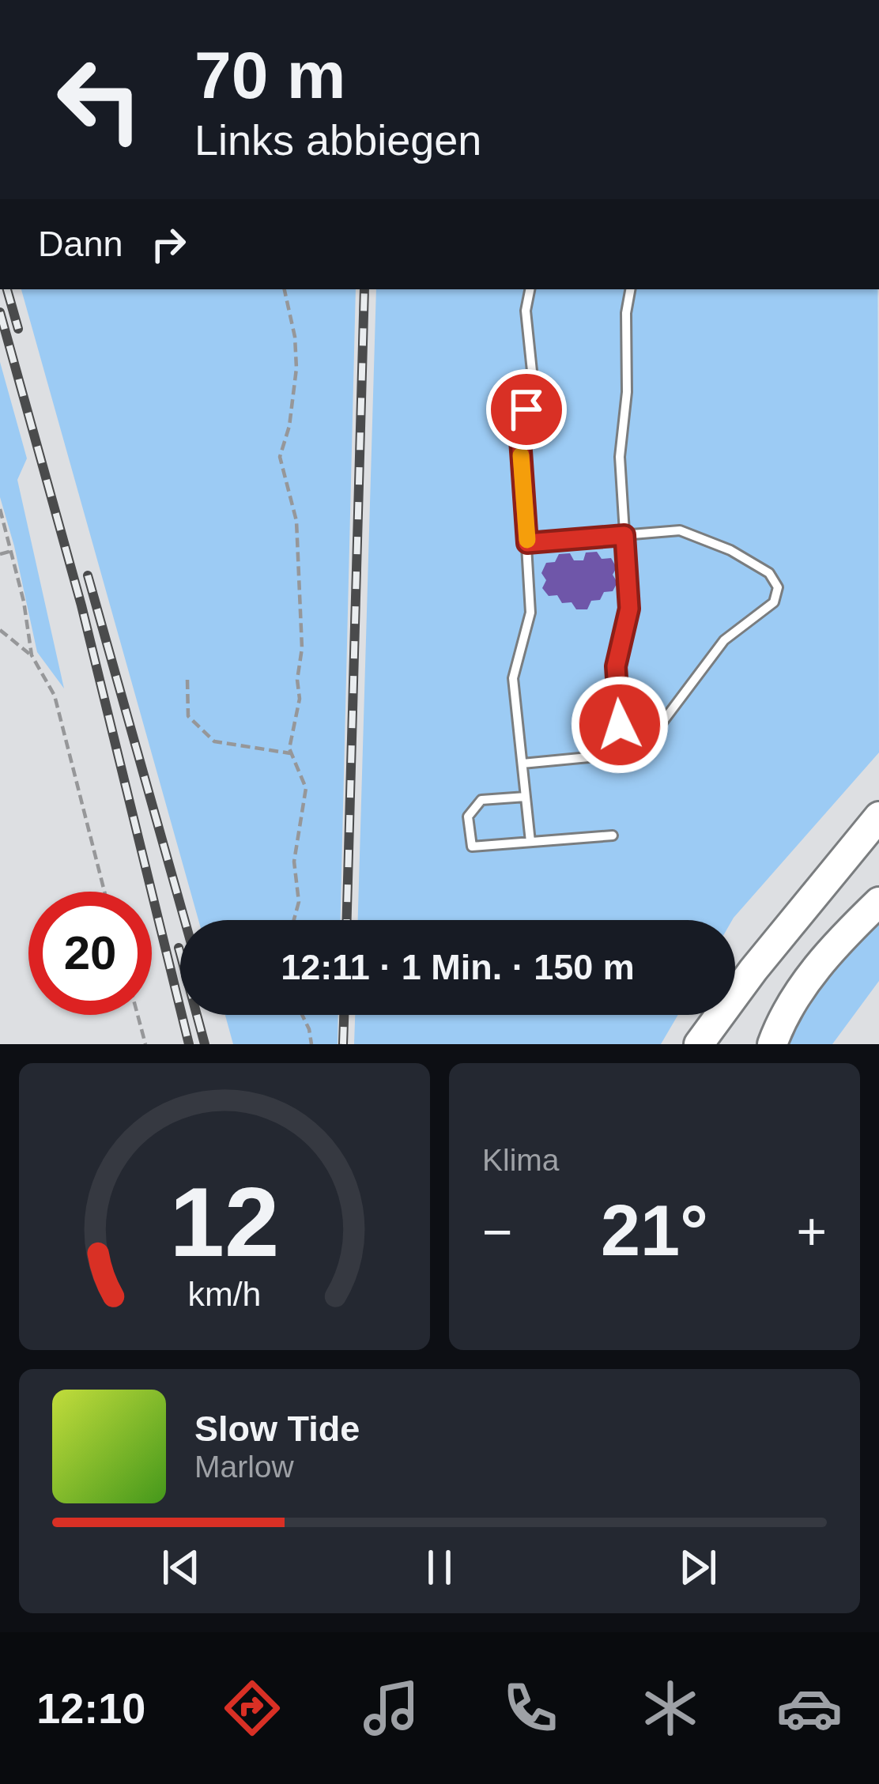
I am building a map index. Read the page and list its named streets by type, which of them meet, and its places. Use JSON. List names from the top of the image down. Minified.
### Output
{"page":{"turn":["70 m","Links abbiegen"],"then":"Dann","limit":"20","trip":"12:11 · 1 Min. · 150 m","tile":"Klima","heat":["−","21°","+"],"song":["Slow Tide","Marlow"],"tabs":"12:10","gauge":["12","km/h"]}}
